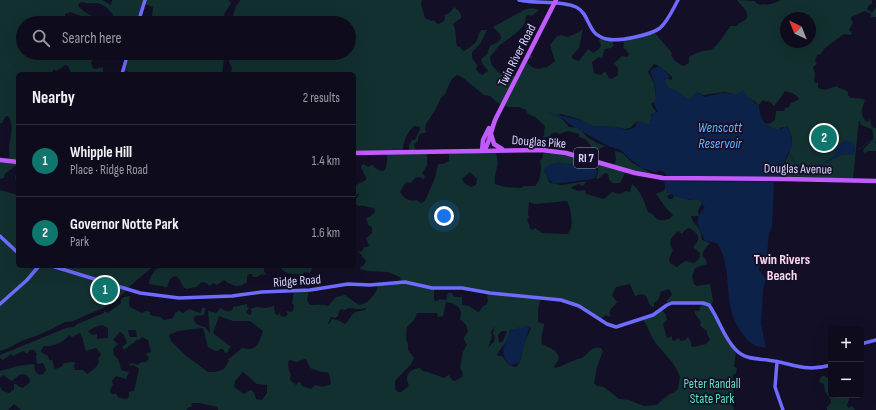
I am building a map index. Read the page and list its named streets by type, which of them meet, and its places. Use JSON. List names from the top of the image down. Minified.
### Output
{"streets":{"main road":["Twin River Road","Douglas Pike","RI 7","Douglas Avenue"],"street":["Ridge Road"]},"crossings":[["Twin River Road","Douglas Pike"],["Douglas Pike","Douglas Avenue"]],"districts":["Twin Rivers Beach"],"water":["Wenscott Reservoir"],"parks":["Peter Randall State Park"],"north":"top left","page":{"search":"Search here","heading":["Nearby","2 results"],"pins":["2","1"],"list":[{"mark":"1","name":"Whipple Hill","note":"Place · Ridge Road","value":"1.4 km"},{"mark":"2","name":"Governor Notte Park","note":"Park","value":"1.6 km"}],"map_buttons":["+","−"]}}
